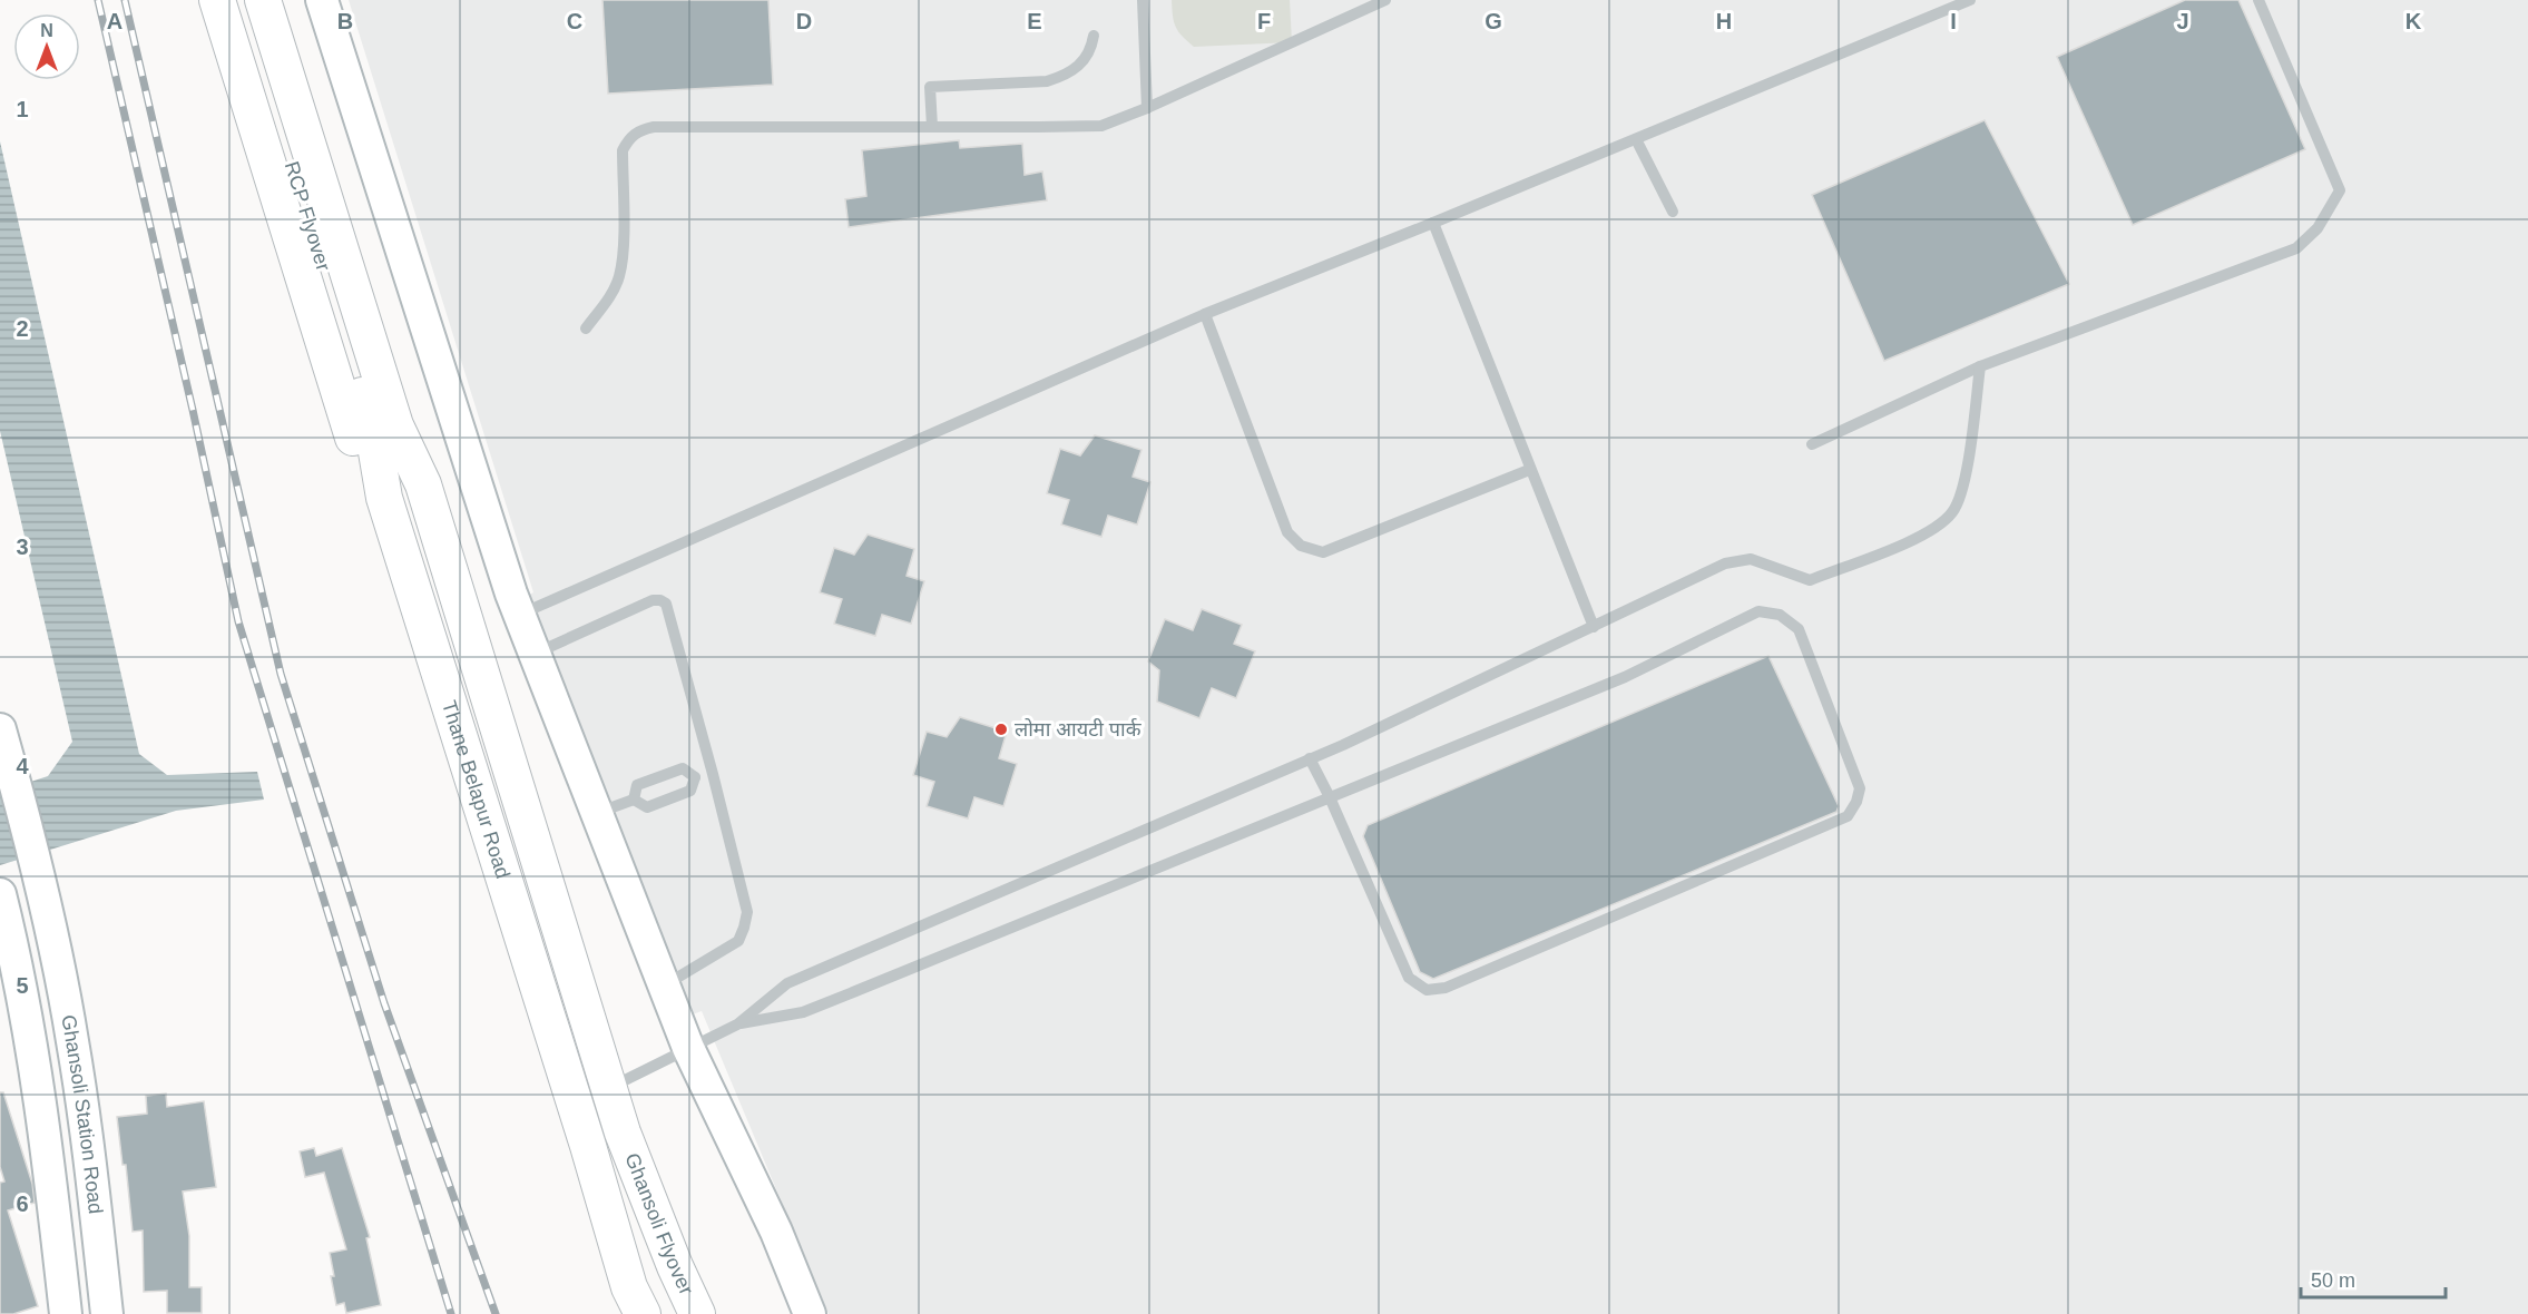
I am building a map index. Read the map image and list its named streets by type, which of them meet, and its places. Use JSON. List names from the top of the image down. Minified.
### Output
{"streets":{"main road":["RCP Flyover","Thane Belapur Road","Ghansoli Flyover"],"street":["Ghansoli Station Road"]},"crossings":[["RCP Flyover","Thane Belapur Road"],["Thane Belapur Road","Ghansoli Flyover"]],"places":["लोमा आयटी पार्क"],"scale_bar":"50 m","north":"top","grid":{"columns":["A","B","C","D","E","F","G","H","I","J","K"],"rows":["1","2","3","4","5","6"]}}
